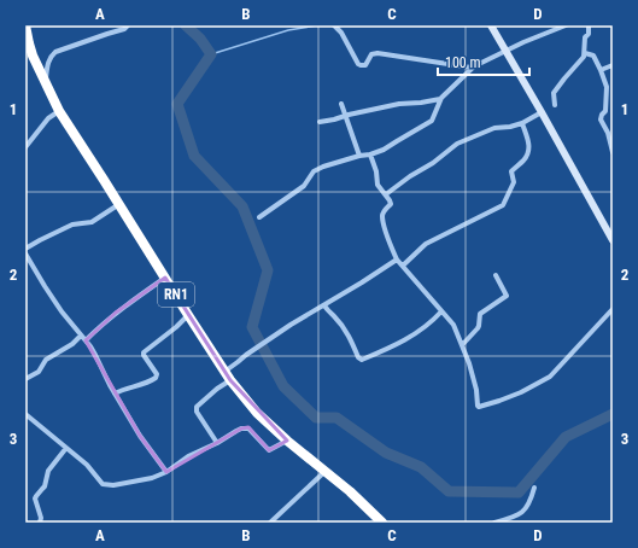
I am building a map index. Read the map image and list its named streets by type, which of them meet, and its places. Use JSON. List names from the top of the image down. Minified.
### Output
{"streets":{"highway":["RN1"]},"scale_bar":"100 m","grid":{"columns":["A","B","C","D"],"rows":["1","2","3"]}}
